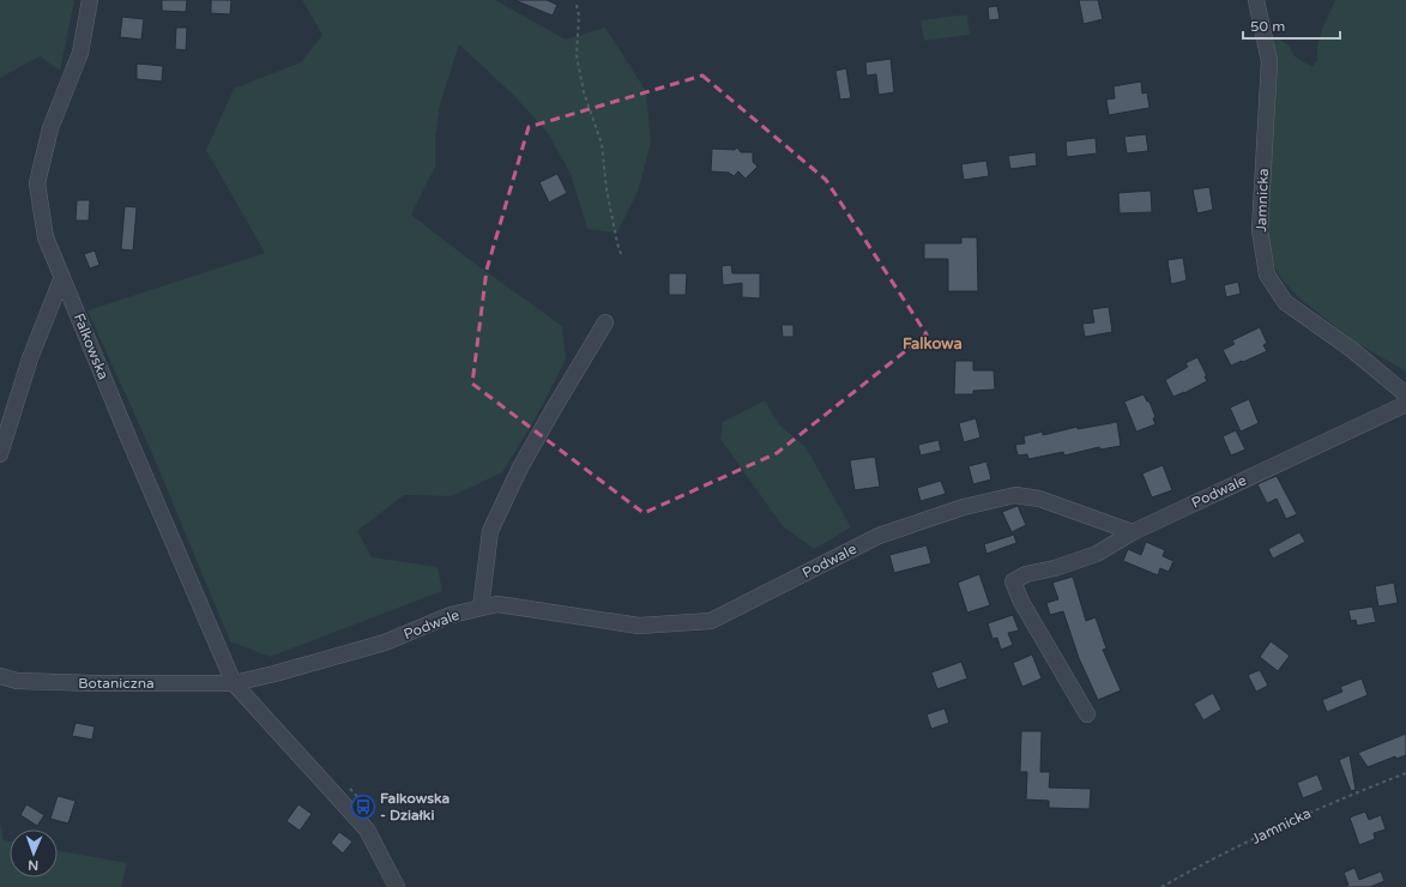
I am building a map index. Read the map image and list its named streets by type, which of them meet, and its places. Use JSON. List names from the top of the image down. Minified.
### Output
{"streets":{"street":["Jamnicka","Falkowska","Podwale","Botaniczna"]},"crossings":[["Falkowska","Podwale"],["Falkowska","Botaniczna"],["Podwale","Botaniczna"]],"districts":["Falkowa"],"places":{"bus stop":["Falkowska - Działki"]},"scale_bar":"50 m","north":"bottom"}
